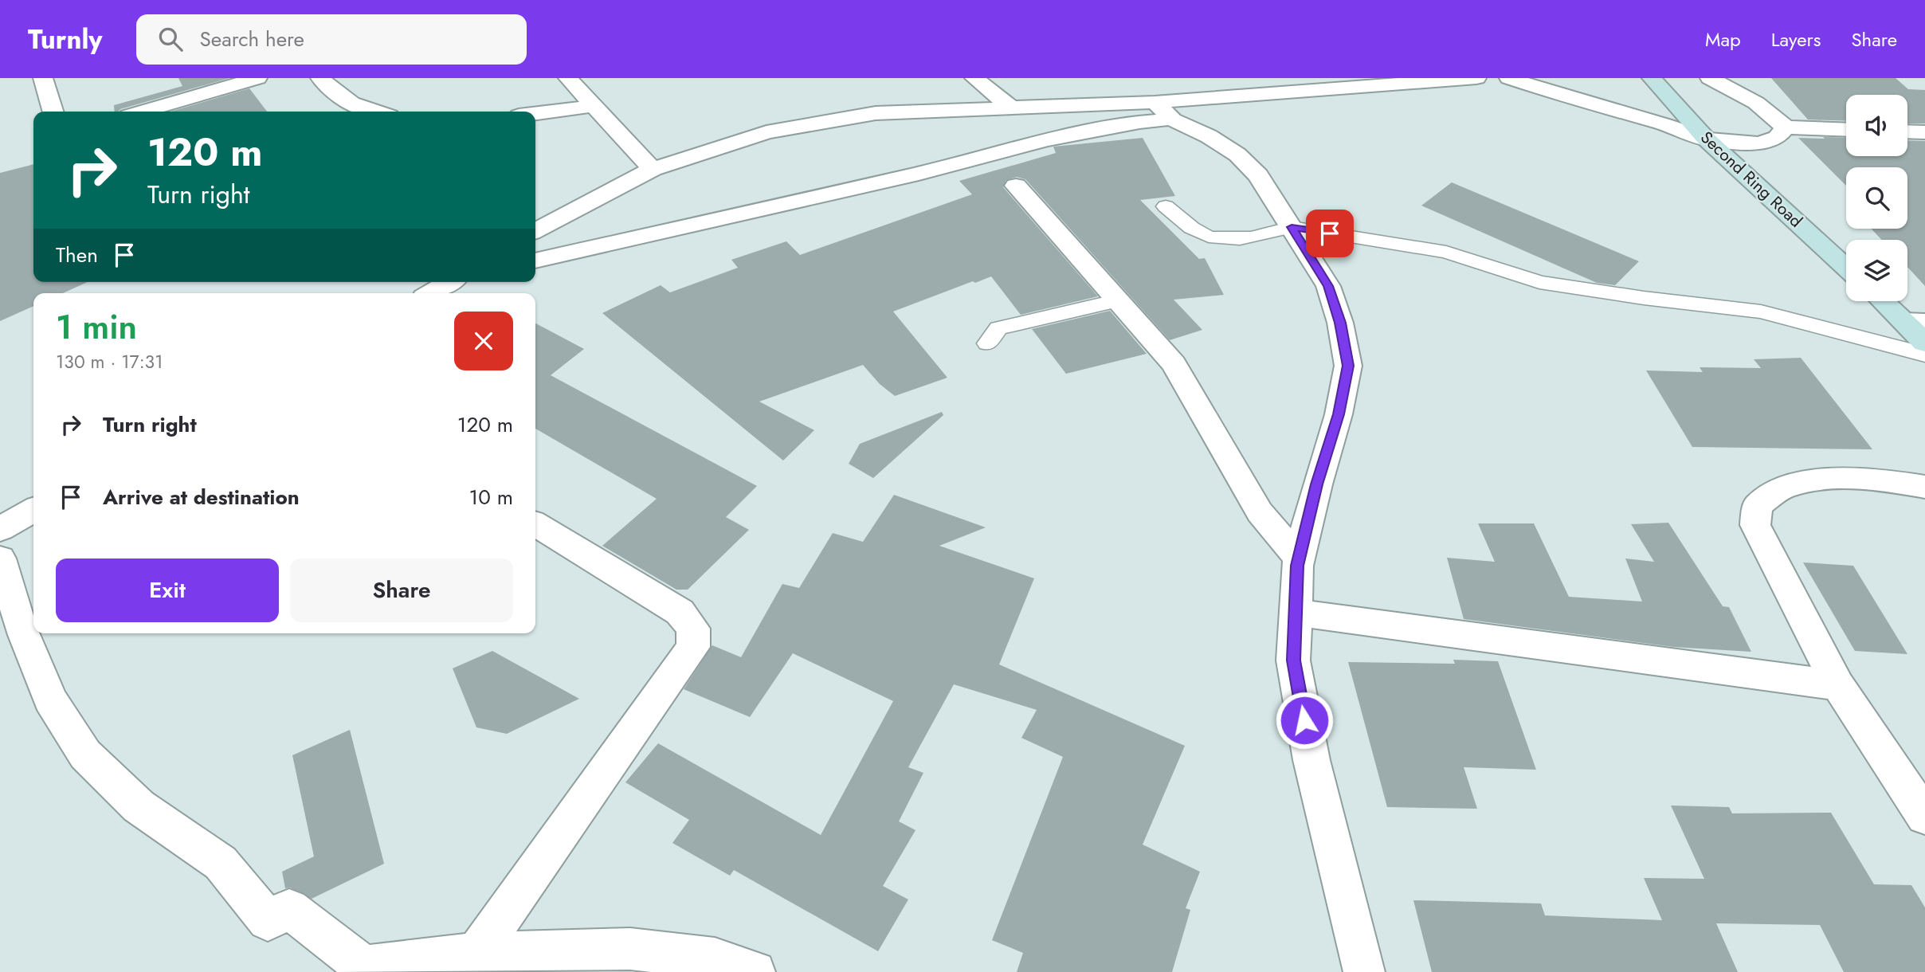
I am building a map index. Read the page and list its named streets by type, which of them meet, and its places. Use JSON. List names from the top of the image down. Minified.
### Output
{"streets":{"street":["Second Ring Road"]},"page":{"header":"Turnly","search":"Search here","nav":["Map","Layers","Share"],"turn":["120 m","Turn right"],"then":"Then","heading":["1 min","130 m · 17:31"],"list":[{"name":"Turn right","value":"120 m"},{"name":"Arrive at destination","value":"10 m"}],"buttons":["Exit","Share"]}}
